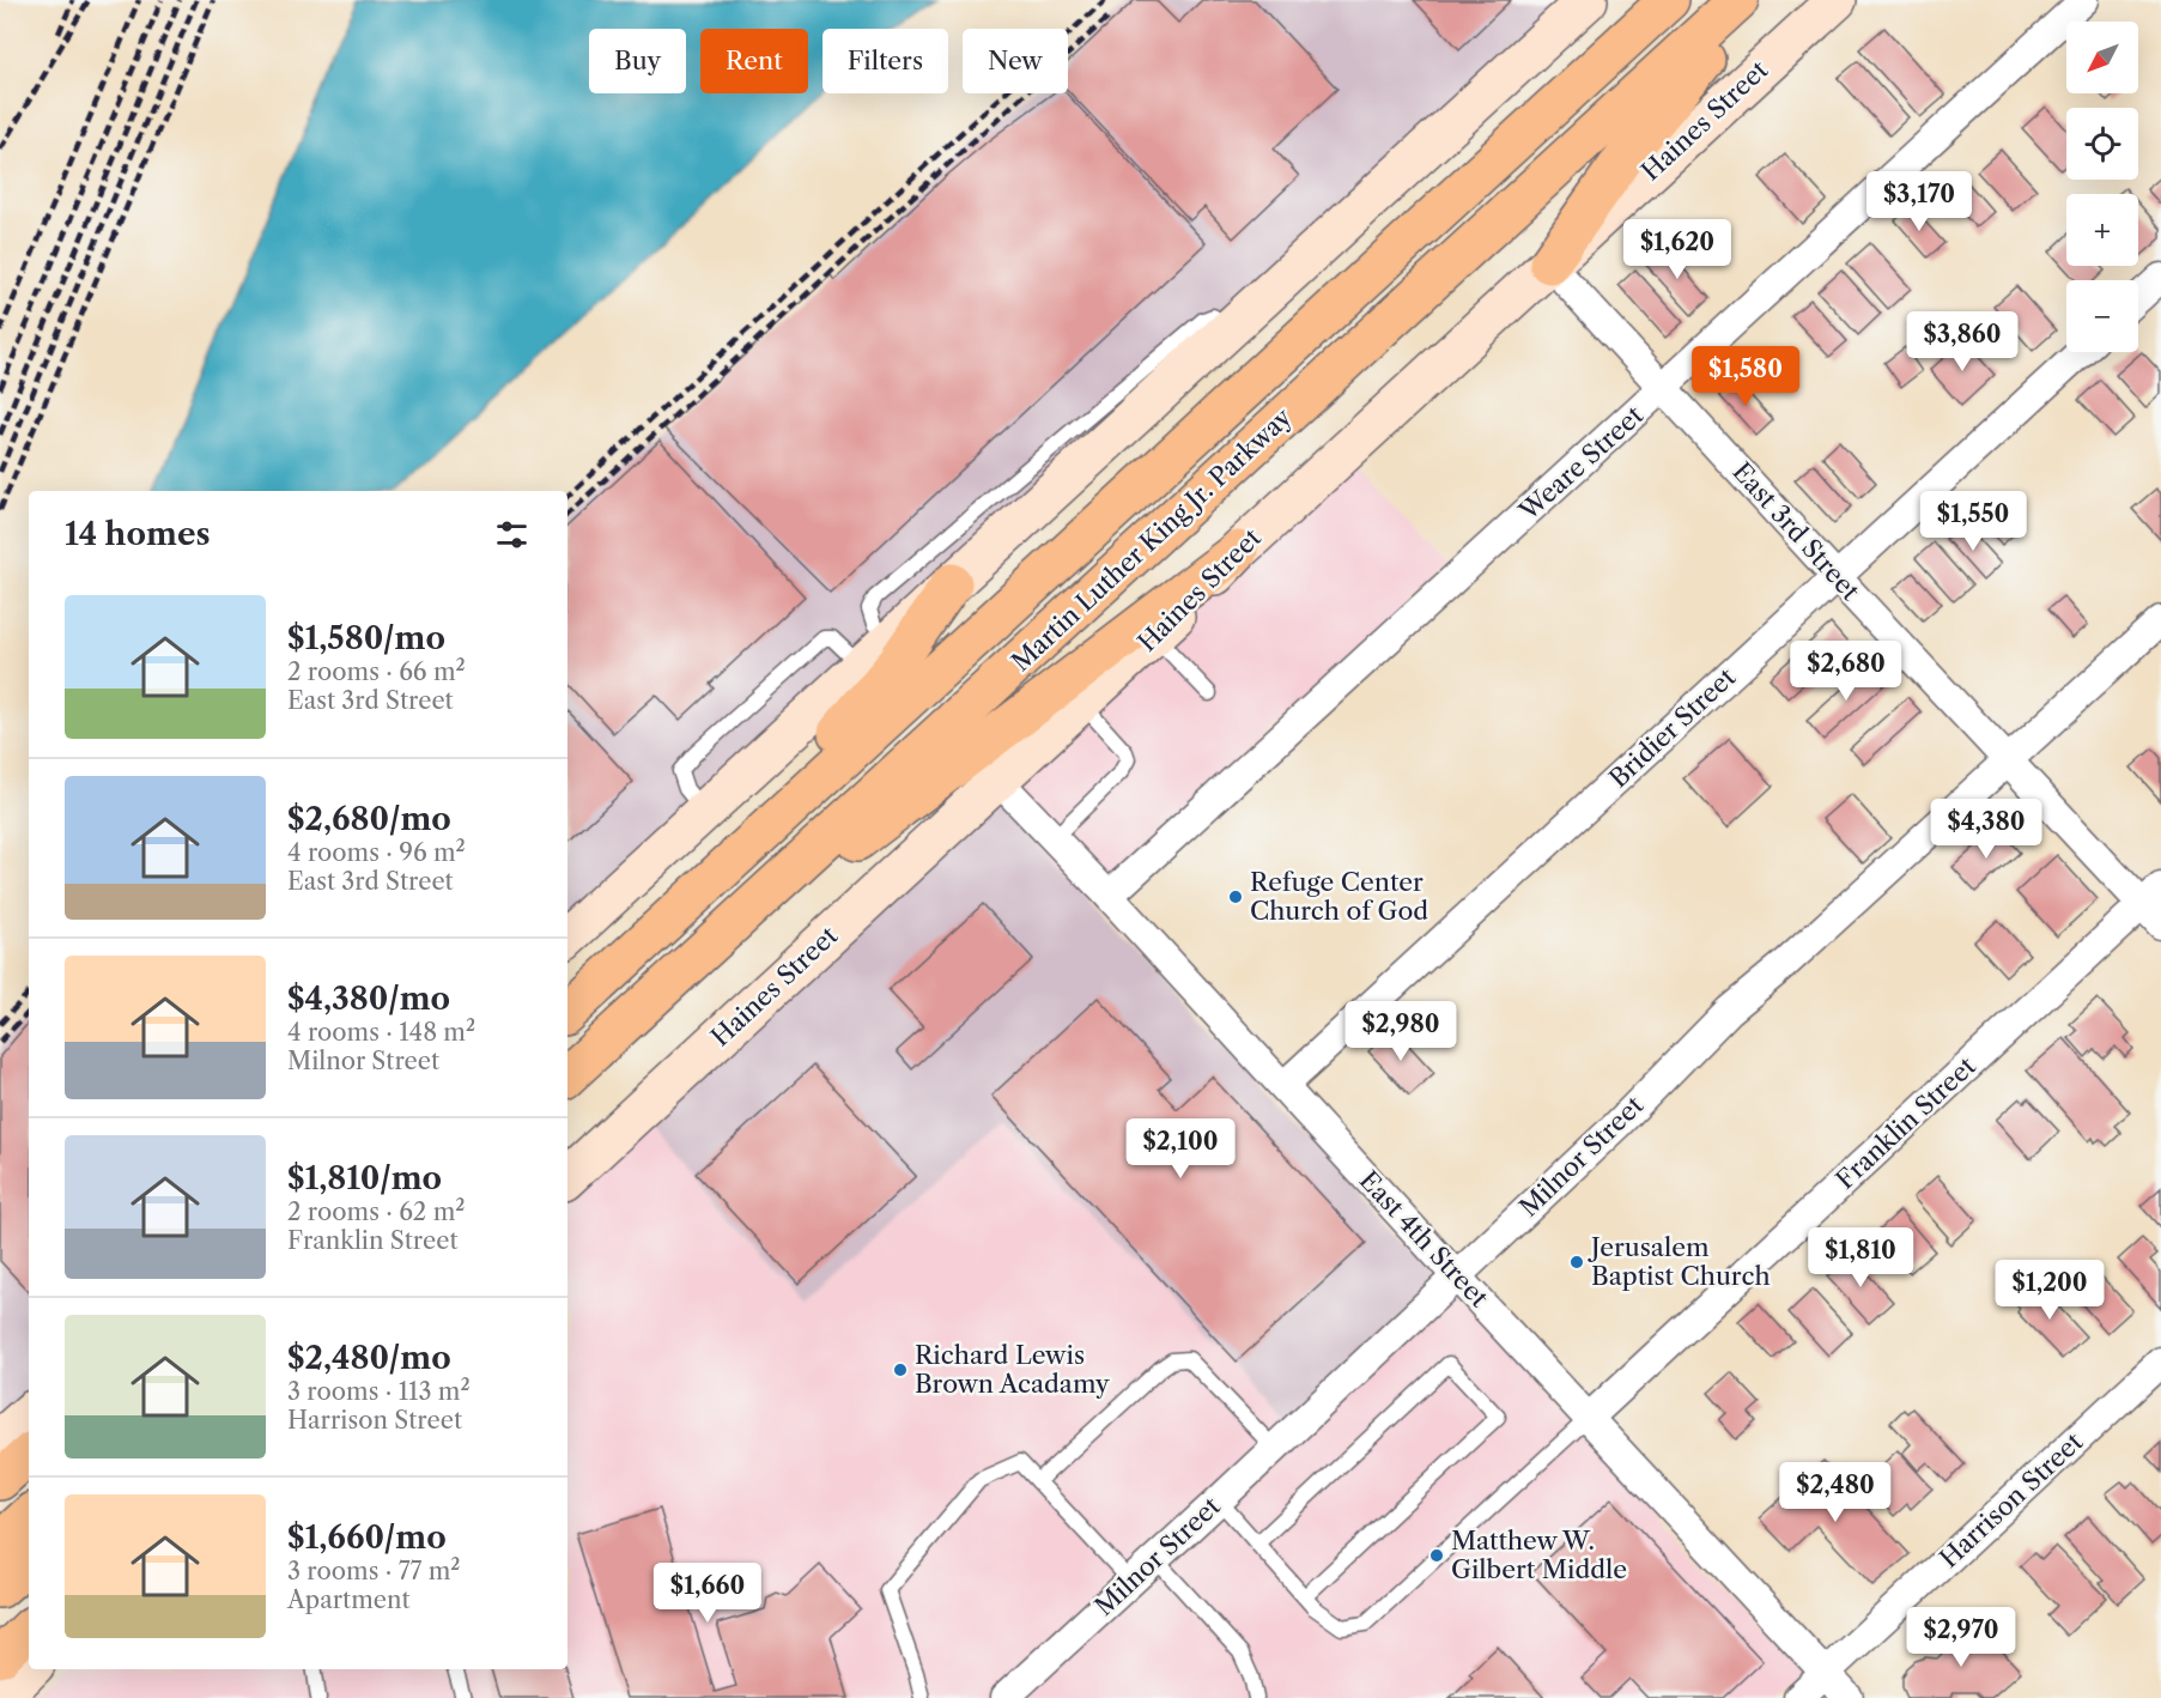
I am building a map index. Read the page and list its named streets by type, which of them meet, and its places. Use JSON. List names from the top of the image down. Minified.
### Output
{"streets":{"highway":["Martin Luther King Jr. Parkway"],"street":["Haines Street","Weare Street","East 3rd Street","Bridier Street","Franklin Street","Milnor Street","East 4th Street","Harrison Street"]},"crossings":[["Haines Street","East 3rd Street"],["Haines Street","East 4th Street"],["Weare Street","East 3rd Street"],["Weare Street","East 4th Street"],["East 3rd Street","Bridier Street"],["East 3rd Street","Franklin Street"],["East 3rd Street","Milnor Street"],["Bridier Street","East 4th Street"],["Franklin Street","East 4th Street"],["Milnor Street","East 4th Street"],["East 4th Street","Harrison Street"]],"places":["Refuge Center Church of God","Jerusalem Baptist Church","Richard Lewis Brown Acadamy","Matthew W. Gilbert Middle"],"north":"bottom left","page":{"map_buttons":["+","−"],"chip":["Buy","Rent","Filters","New"],"price":["$3,170","$1,620","$3,860","$1,580","$1,550","$2,680","$4,380","$2,980","$2,100","$1,810","$1,200","$2,480","$1,660","$2,970"],"heading":"14 homes","list":[{"name":"$1,580/mo","note":"2 rooms · 66 m² · East 3rd Street"},{"name":"$2,680/mo","note":"4 rooms · 96 m² · East 3rd Street"},{"name":"$4,380/mo","note":"4 rooms · 148 m² · Milnor Street"},{"name":"$1,810/mo","note":"2 rooms · 62 m² · Franklin Street"},{"name":"$2,480/mo","note":"3 rooms · 113 m² · Harrison Street"},{"name":"$1,660/mo","note":"3 rooms · 77 m² · Apartment"}]}}
